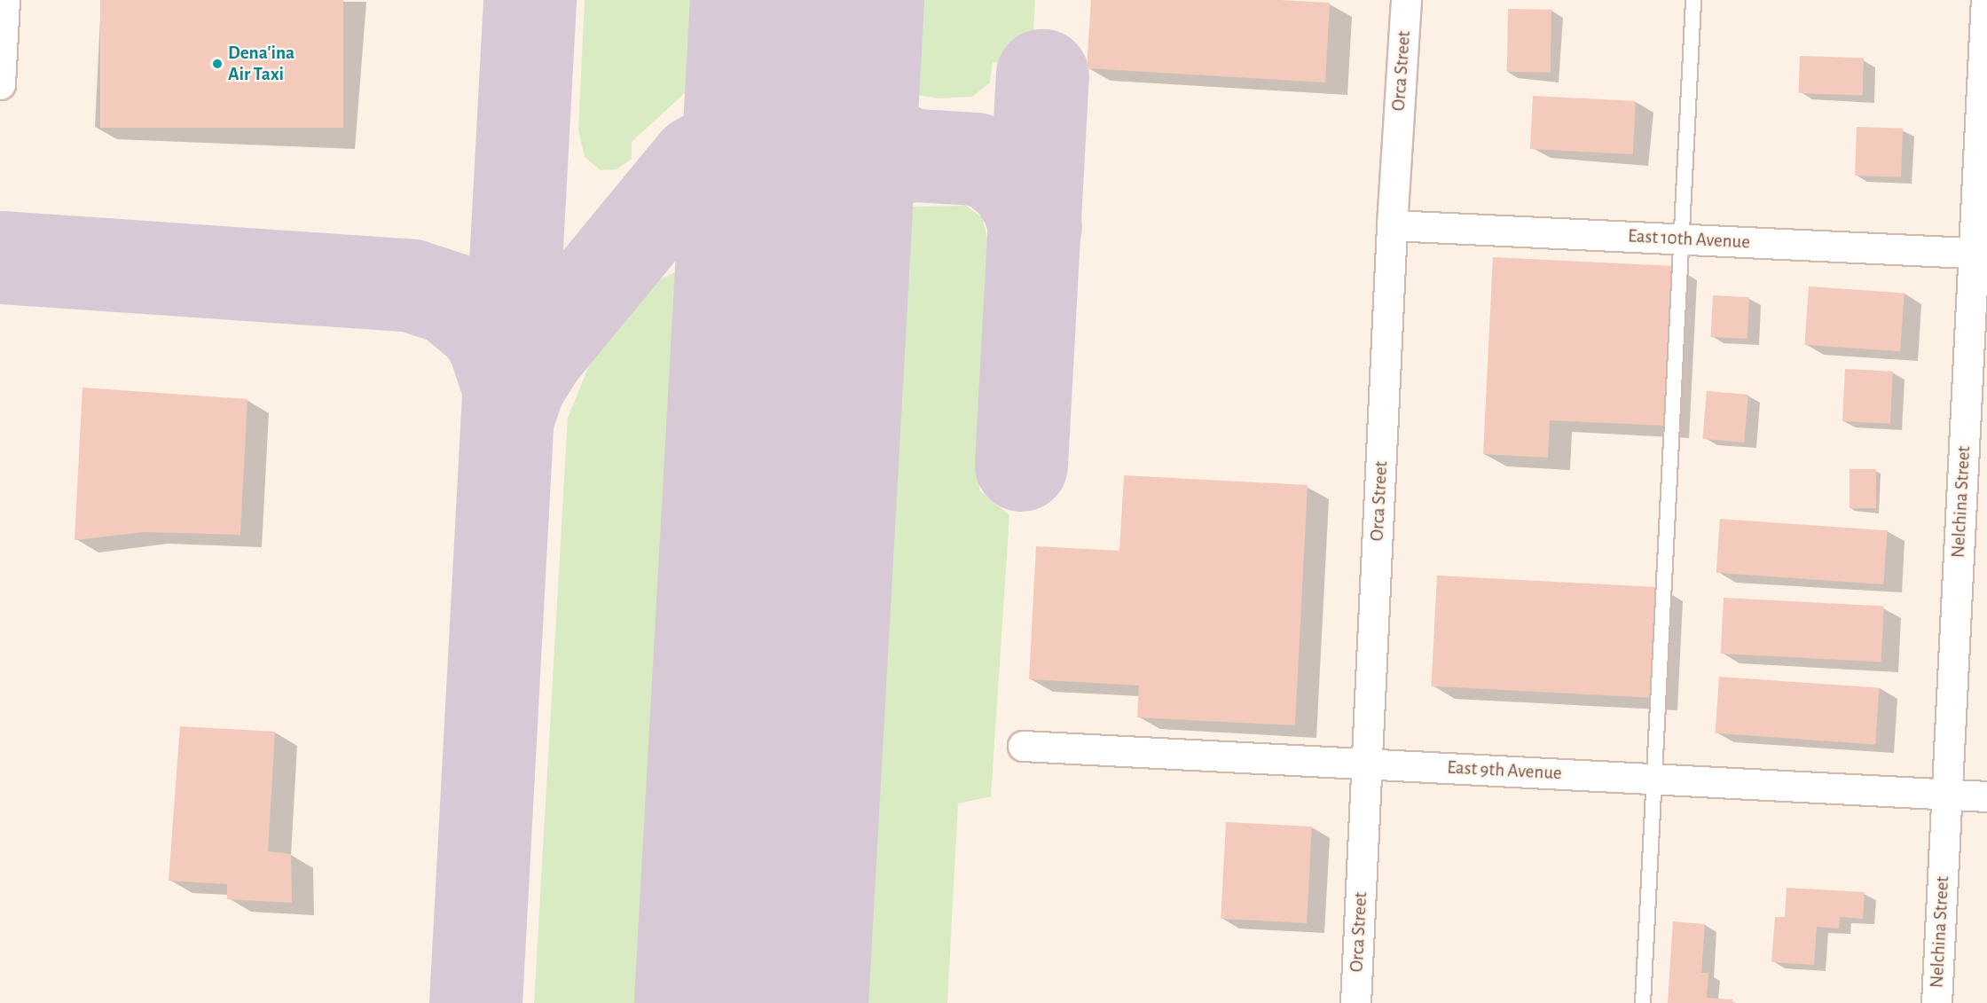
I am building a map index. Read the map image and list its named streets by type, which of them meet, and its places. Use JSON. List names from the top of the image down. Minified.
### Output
{"streets":{"street":["Orca Street","East 10th Avenue","Nelchina Street","East 9th Avenue"]},"crossings":[["Orca Street","East 10th Avenue"],["Orca Street","East 9th Avenue"],["East 10th Avenue","Nelchina Street"],["Nelchina Street","East 9th Avenue"]],"places":["Dena'ina Air Taxi"]}
